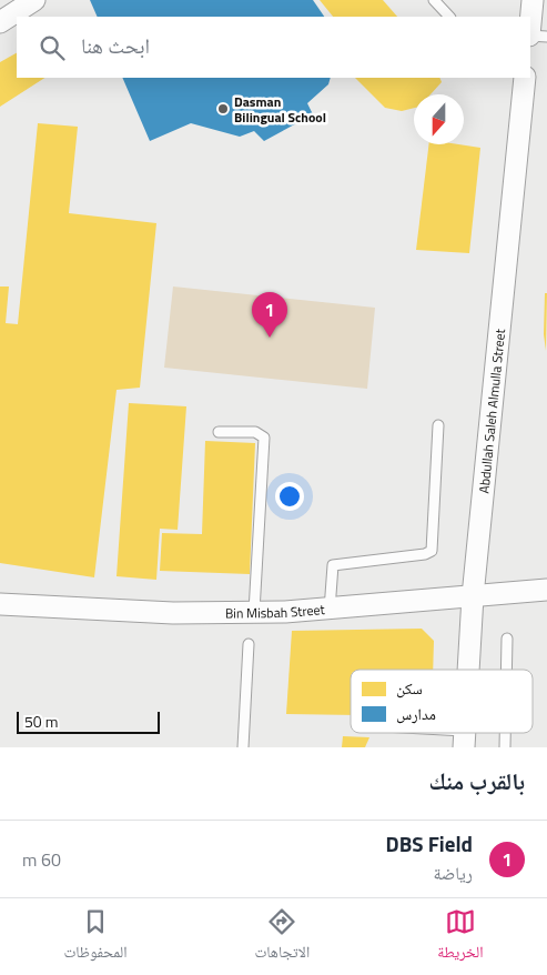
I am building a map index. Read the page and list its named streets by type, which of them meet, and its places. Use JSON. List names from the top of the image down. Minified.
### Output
{"streets":{"street":["Abdullah Saleh Almulla Street","Bin Misbah Street"]},"crossings":[["Abdullah Saleh Almulla Street","Bin Misbah Street"]],"places":["Dasman Bilingual School"],"legend":["سكن","مدارس"],"scale_bar":"50 m","north":"bottom","page":{"search":"ابحث هنا","pins":"1","scale":"50 m","heading":"بالقرب منك","list":[{"mark":"1","name":"DBS Field","note":"رياضة","value":"60 m"}],"nav":["الخريطة","الاتجاهات","المحفوظات"]}}
